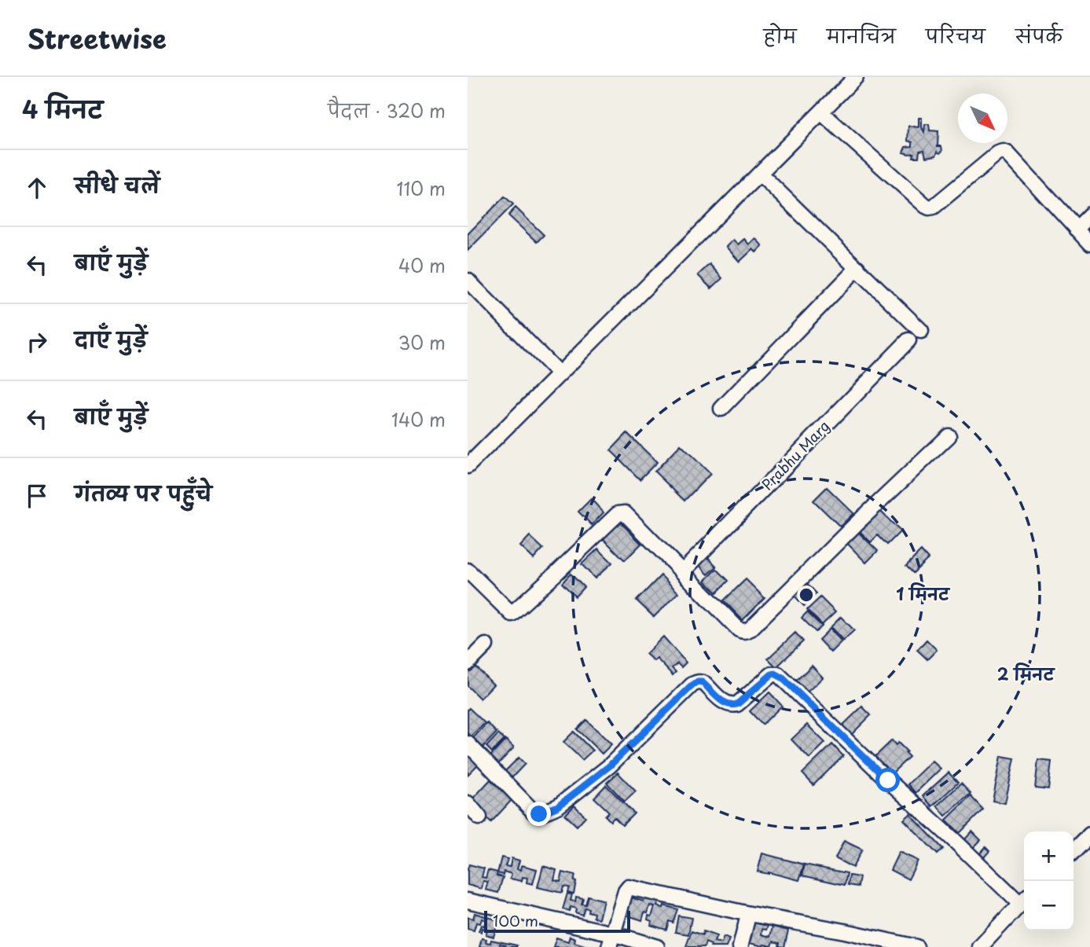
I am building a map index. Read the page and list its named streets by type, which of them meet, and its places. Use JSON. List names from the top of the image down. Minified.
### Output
{"streets":{"street":["Prabhu Marg"]},"scale_bar":"100 m","north":"bottom right","page":{"header":"Streetwise","nav":["होम","मानचित्र","परिचय","संपर्क"],"heading":["4 मिनट","पैदल · 320 m"],"list":[["सीधे चलें","110 m"],["बाएँ मुड़ें","40 m"],["दाएँ मुड़ें","30 m"],["बाएँ मुड़ें","140 m"],"गंतव्य पर पहुँचे"],"map_buttons":["+","−"],"scale":"100 m"},"rings":["1 मिनट","2 मिनट"]}
